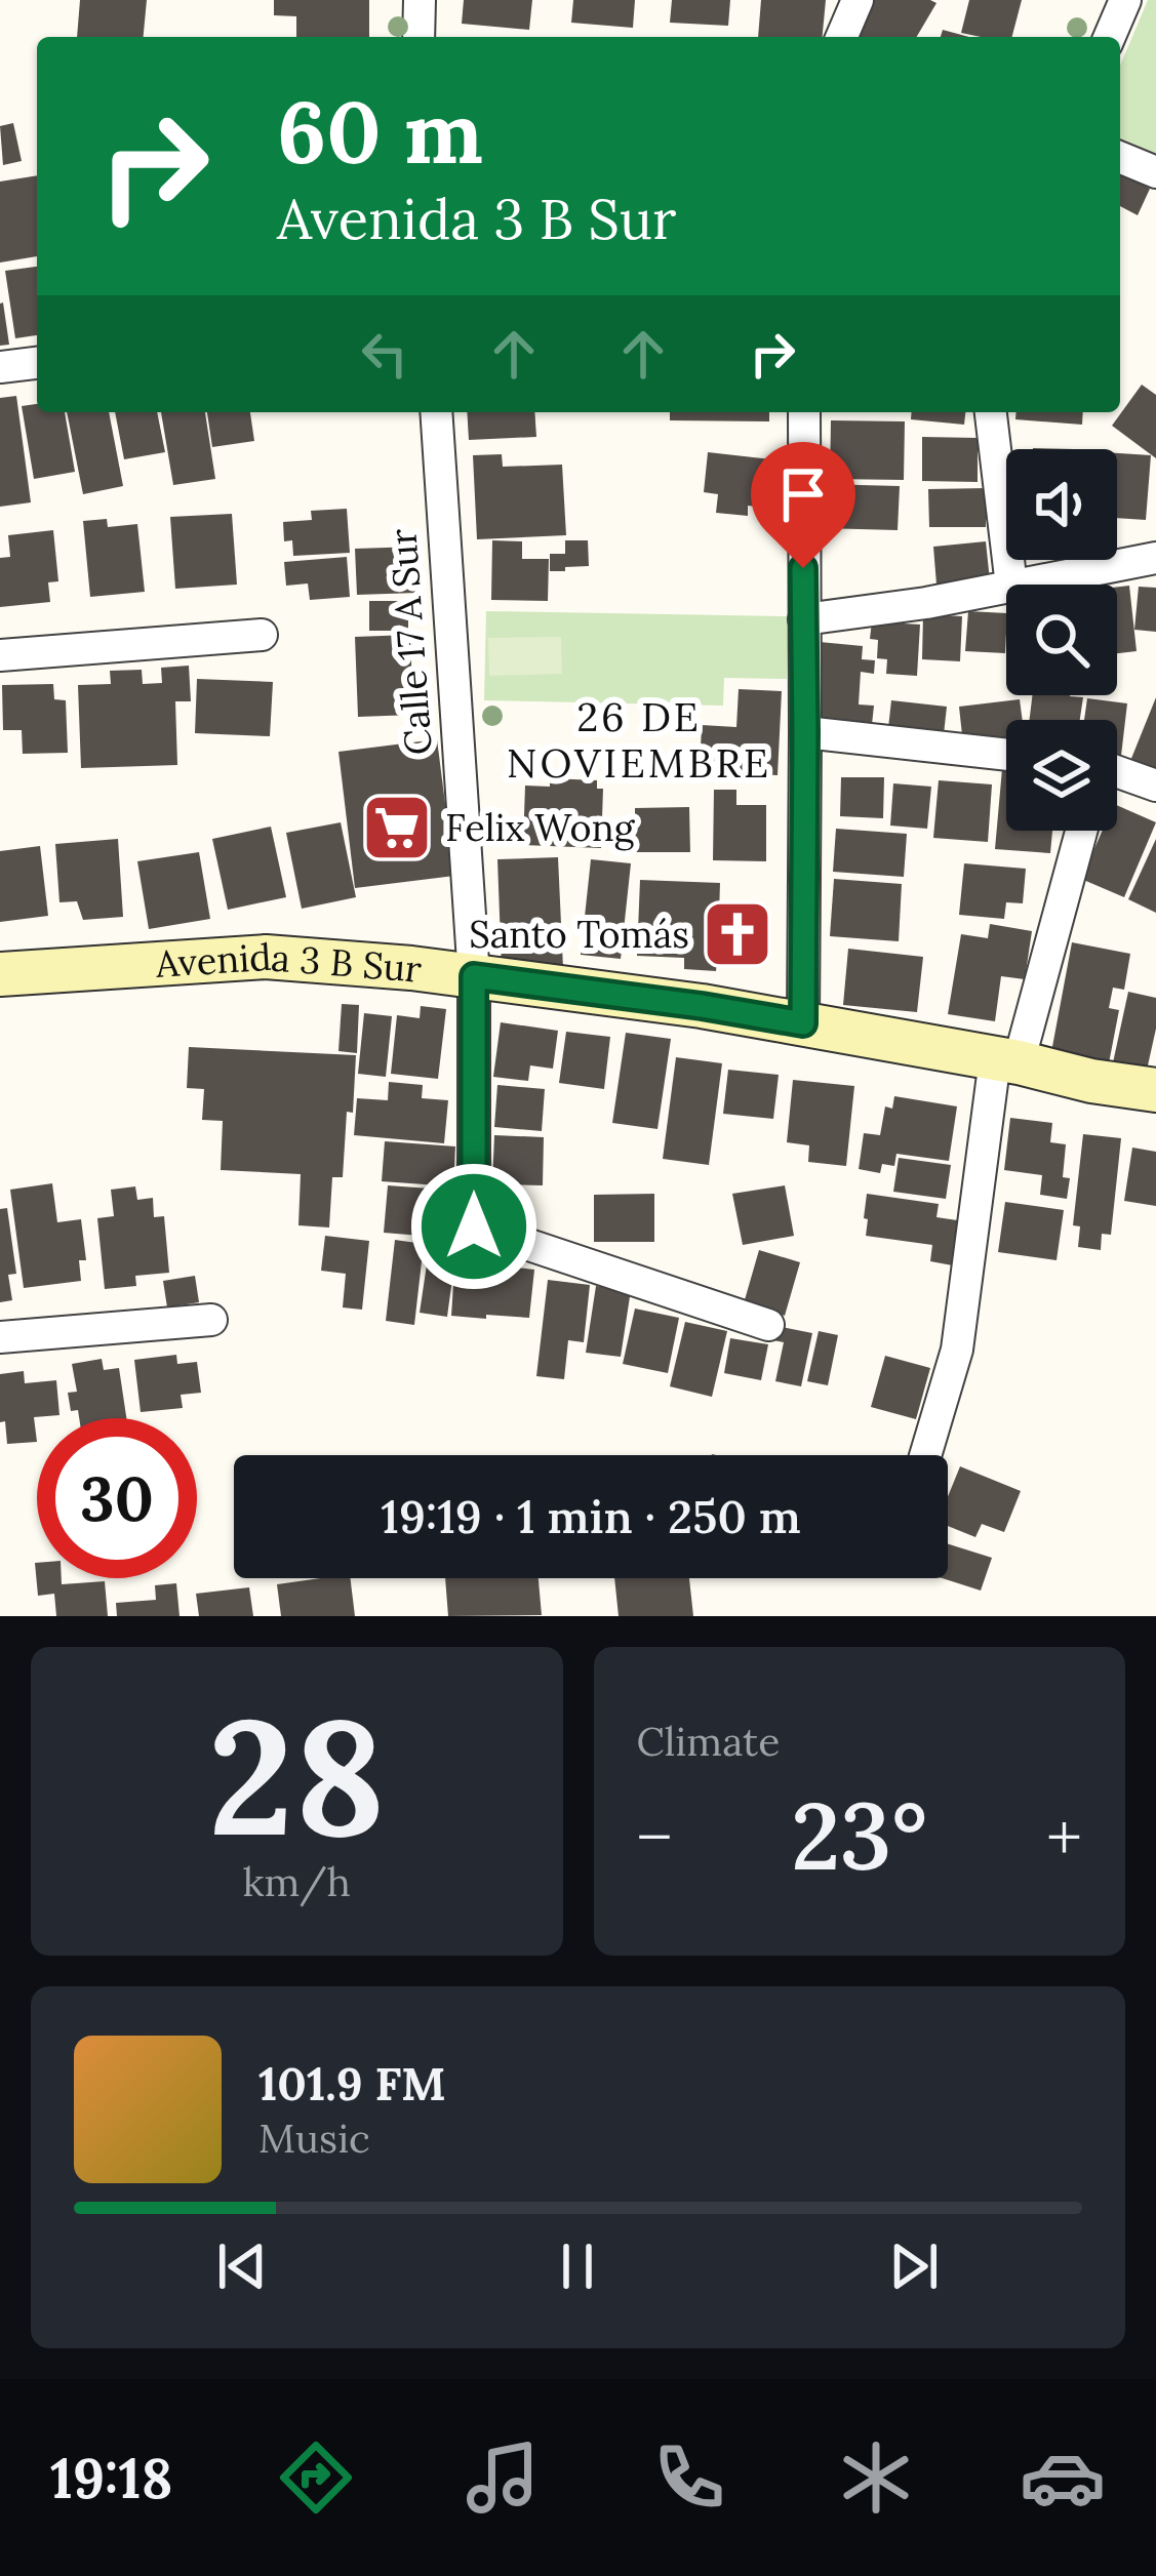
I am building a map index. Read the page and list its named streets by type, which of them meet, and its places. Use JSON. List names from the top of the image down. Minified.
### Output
{"streets":{"street":["Calle 17 A Sur","Avenida 3 B Sur"]},"crossings":[["Calle 17 A Sur","Avenida 3 B Sur"]],"districts":["26 DE NOVIEMBRE"],"places":{"supermarket":["Felix Wong"],"church":["Santo Tomás"]},"page":{"turn":["60 m","Avenida 3 B Sur"],"limit":"30","trip":"19:19 · 1 min · 250 m","tile":[["28","km/h"],"Climate"],"heat":["−","23°","+"],"song":["101.9 FM","Music"],"tabs":"19:18"}}
